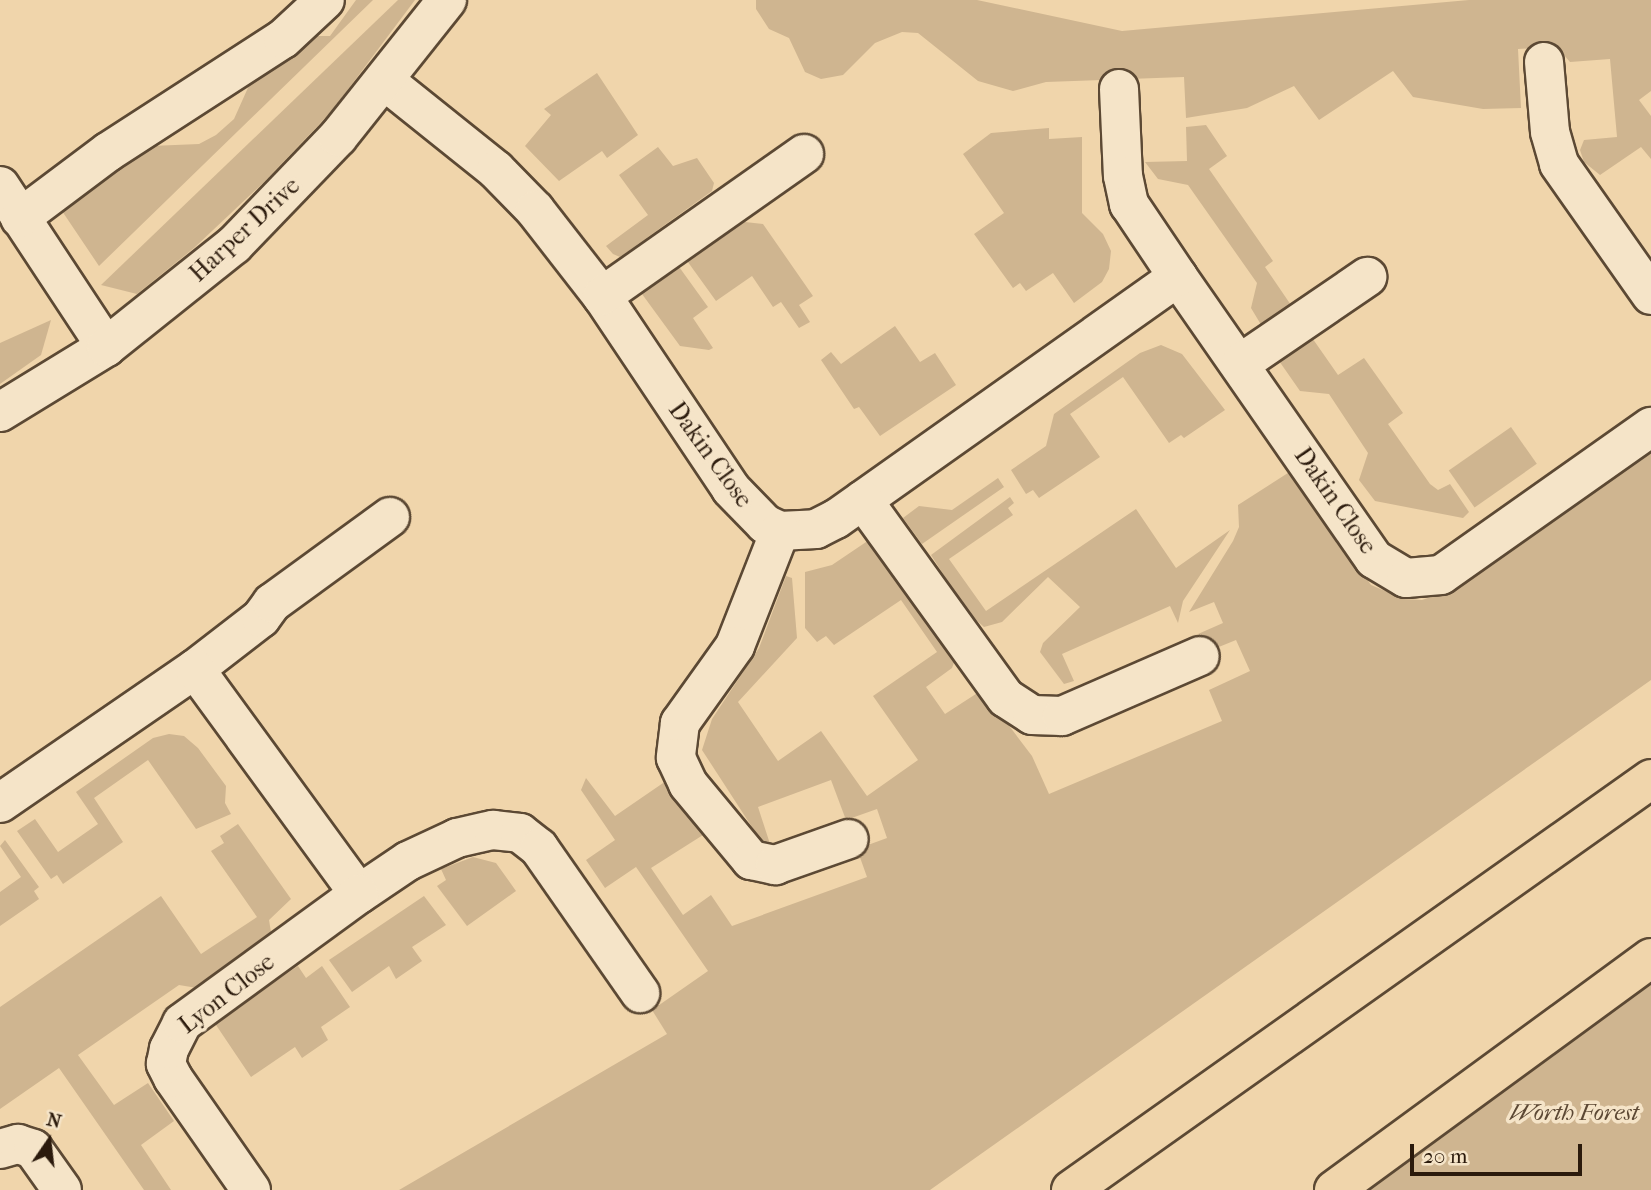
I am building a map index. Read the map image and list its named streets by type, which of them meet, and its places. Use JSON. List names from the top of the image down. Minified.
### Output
{"streets":{"street":["Harper Drive","Dakin Close","Lyon Close"]},"crossings":[["Harper Drive","Dakin Close"]],"parks":["Worth Forest"],"scale_bar":"20 m","north":"top"}
